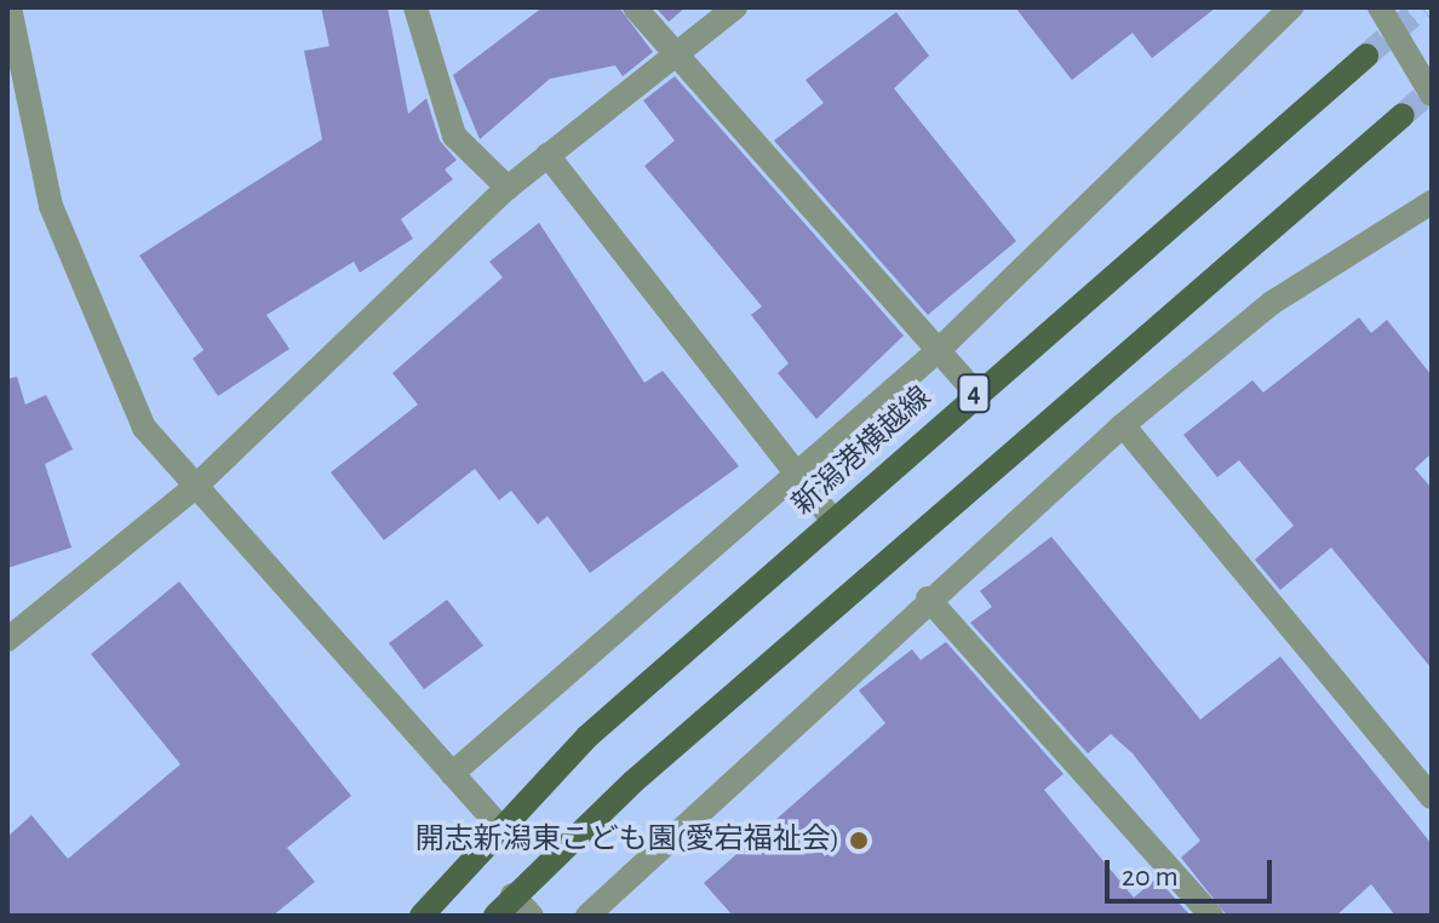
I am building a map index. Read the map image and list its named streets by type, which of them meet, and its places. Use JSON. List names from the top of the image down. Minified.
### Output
{"streets":{"main road":["4","新潟港横越線"]},"places":["開志新潟東こども園(愛宕福祉会)"],"scale_bar":"20 m"}
